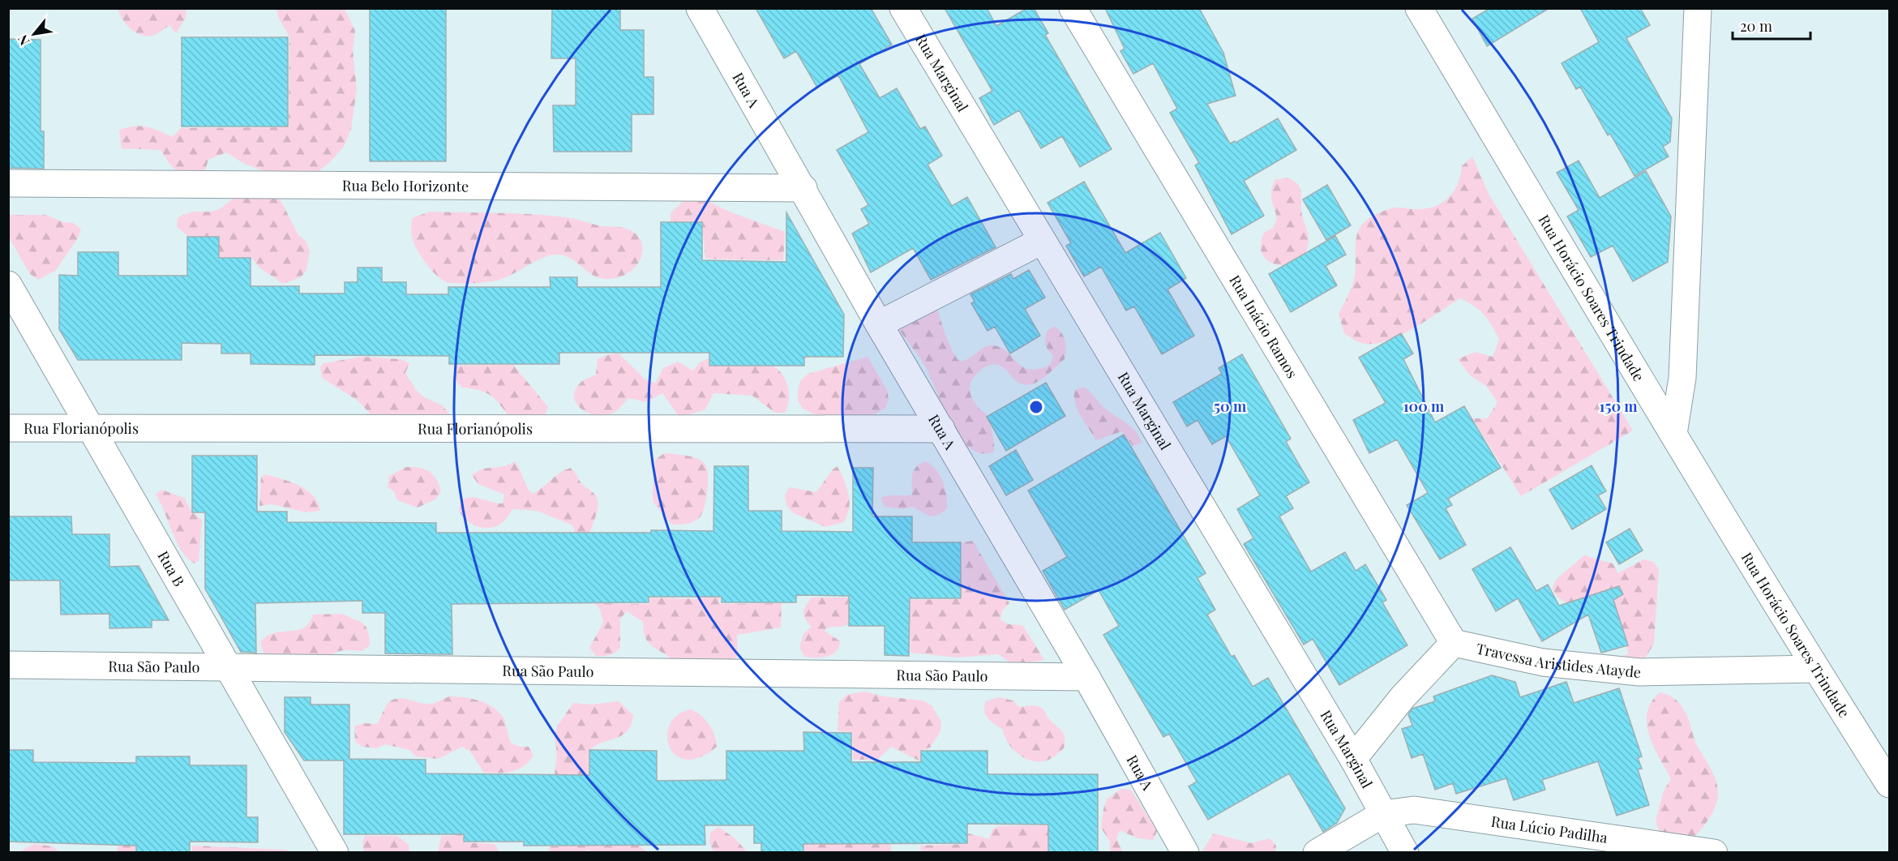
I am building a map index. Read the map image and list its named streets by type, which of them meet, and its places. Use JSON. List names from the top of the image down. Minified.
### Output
{"streets":{"street":["Rua Marginal","Rua A","Rua Belo Horizonte","Rua Horácio Soares Trindade","Rua Inácio Ramos","Rua Florianópolis","Rua B","Travessa Aristides Atayde","Rua São Paulo","Rua Lúcio Padilha"]},"crossings":[["Rua Marginal","Travessa Aristides Atayde"],["Rua Marginal","Rua Lúcio Padilha"],["Rua A","Rua Belo Horizonte"],["Rua A","Rua Florianópolis"],["Rua A","Rua São Paulo"],["Rua Horácio Soares Trindade","Travessa Aristides Atayde"],["Rua Inácio Ramos","Travessa Aristides Atayde"],["Rua Florianópolis","Rua B"],["Rua B","Rua São Paulo"]],"scale_bar":"20 m","north":"bottom left","rings":["50 m","100 m","150 m"]}
